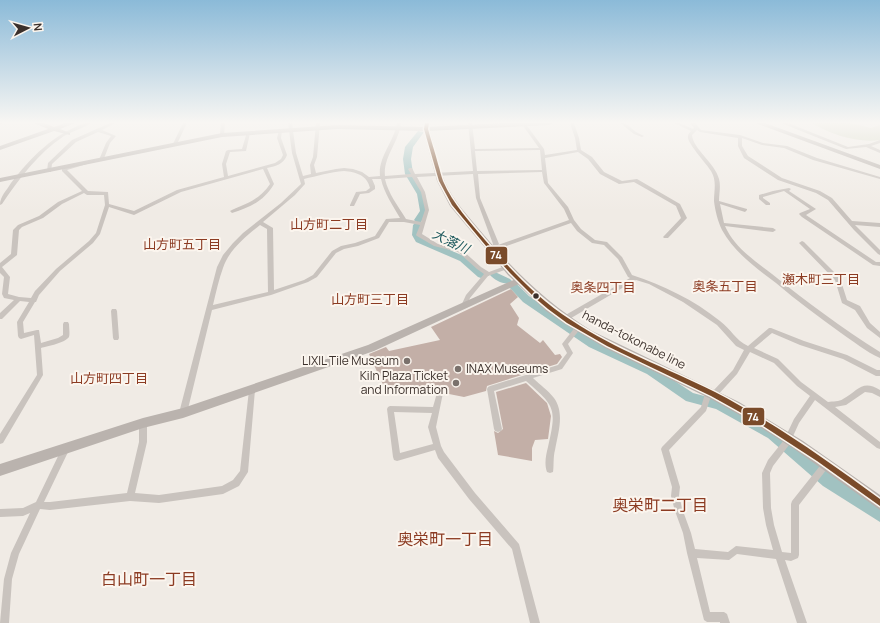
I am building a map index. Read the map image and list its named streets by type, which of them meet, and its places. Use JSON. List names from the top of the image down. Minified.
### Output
{"streets":{"main road":["handa-tokonabe line"]},"districts":["山方町二丁目","山方町五丁目","瀬木町三丁目","奥条五丁目","奥条四丁目","山方町三丁目","山方町四丁目","奥栄町二丁目","奥栄町一丁目","白山町一丁目"],"water":["大落川"],"places":["LIXIL Tile Museum","INAX Museums","Kiln Plaza Ticket and Information"],"lines":["transit line 74"],"north":"right"}
